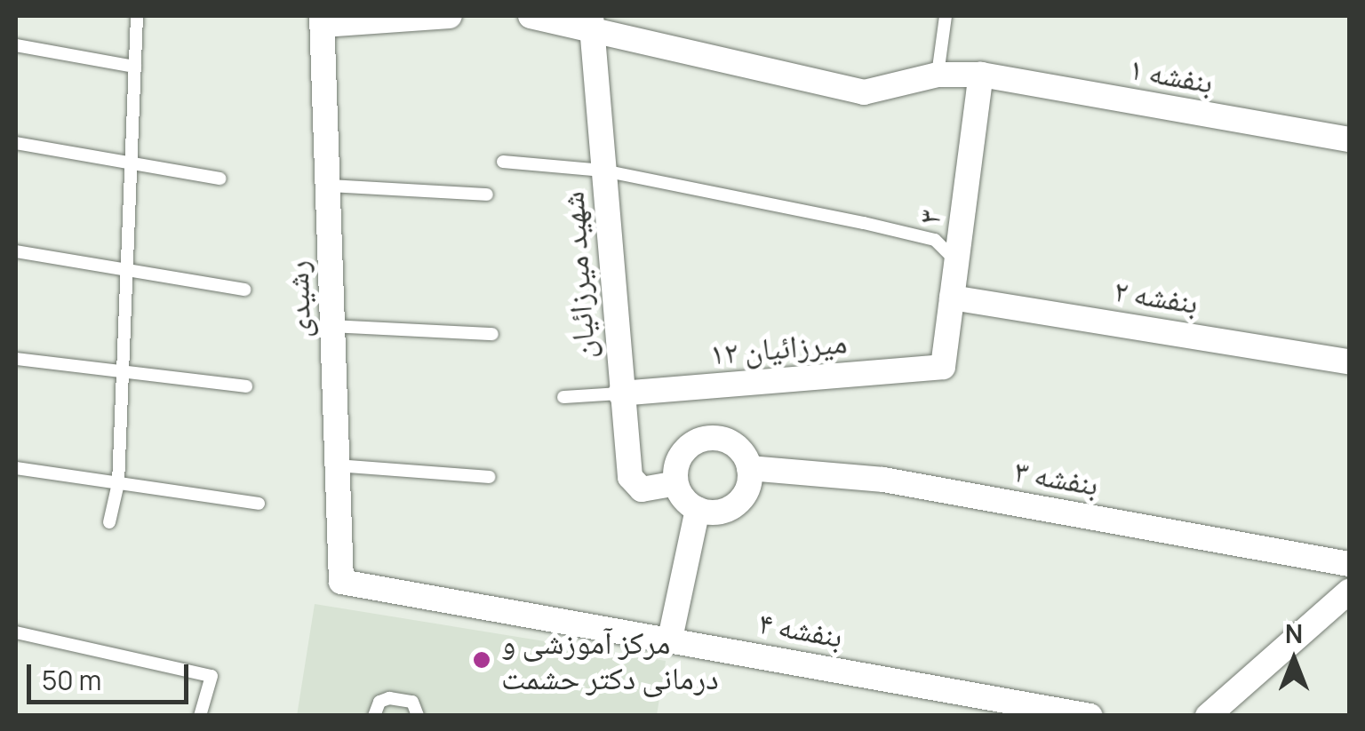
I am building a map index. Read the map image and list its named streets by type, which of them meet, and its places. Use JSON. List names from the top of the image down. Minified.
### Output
{"streets":{"street":["بنفشه ۱","۳","شهید میرزائیان","بنفشه ۲","رشیدی","میرزائیان ۱۲","بنفشه ۳","بنفشه ۴"]},"crossings":[["بنفشه ۱","۳"],["بنفشه ۱","شهید میرزائیان"],["۳","بنفشه ۲"],["۳","میرزائیان ۱۲"],["شهید میرزائیان","میرزائیان ۱۲"],["شهید میرزائیان","بنفشه ۳"],["رشیدی","بنفشه ۴"]],"places":["مرکز آموزشی و ‌درمانی دکتر حشمت"],"scale_bar":"50 m","north":"top"}
